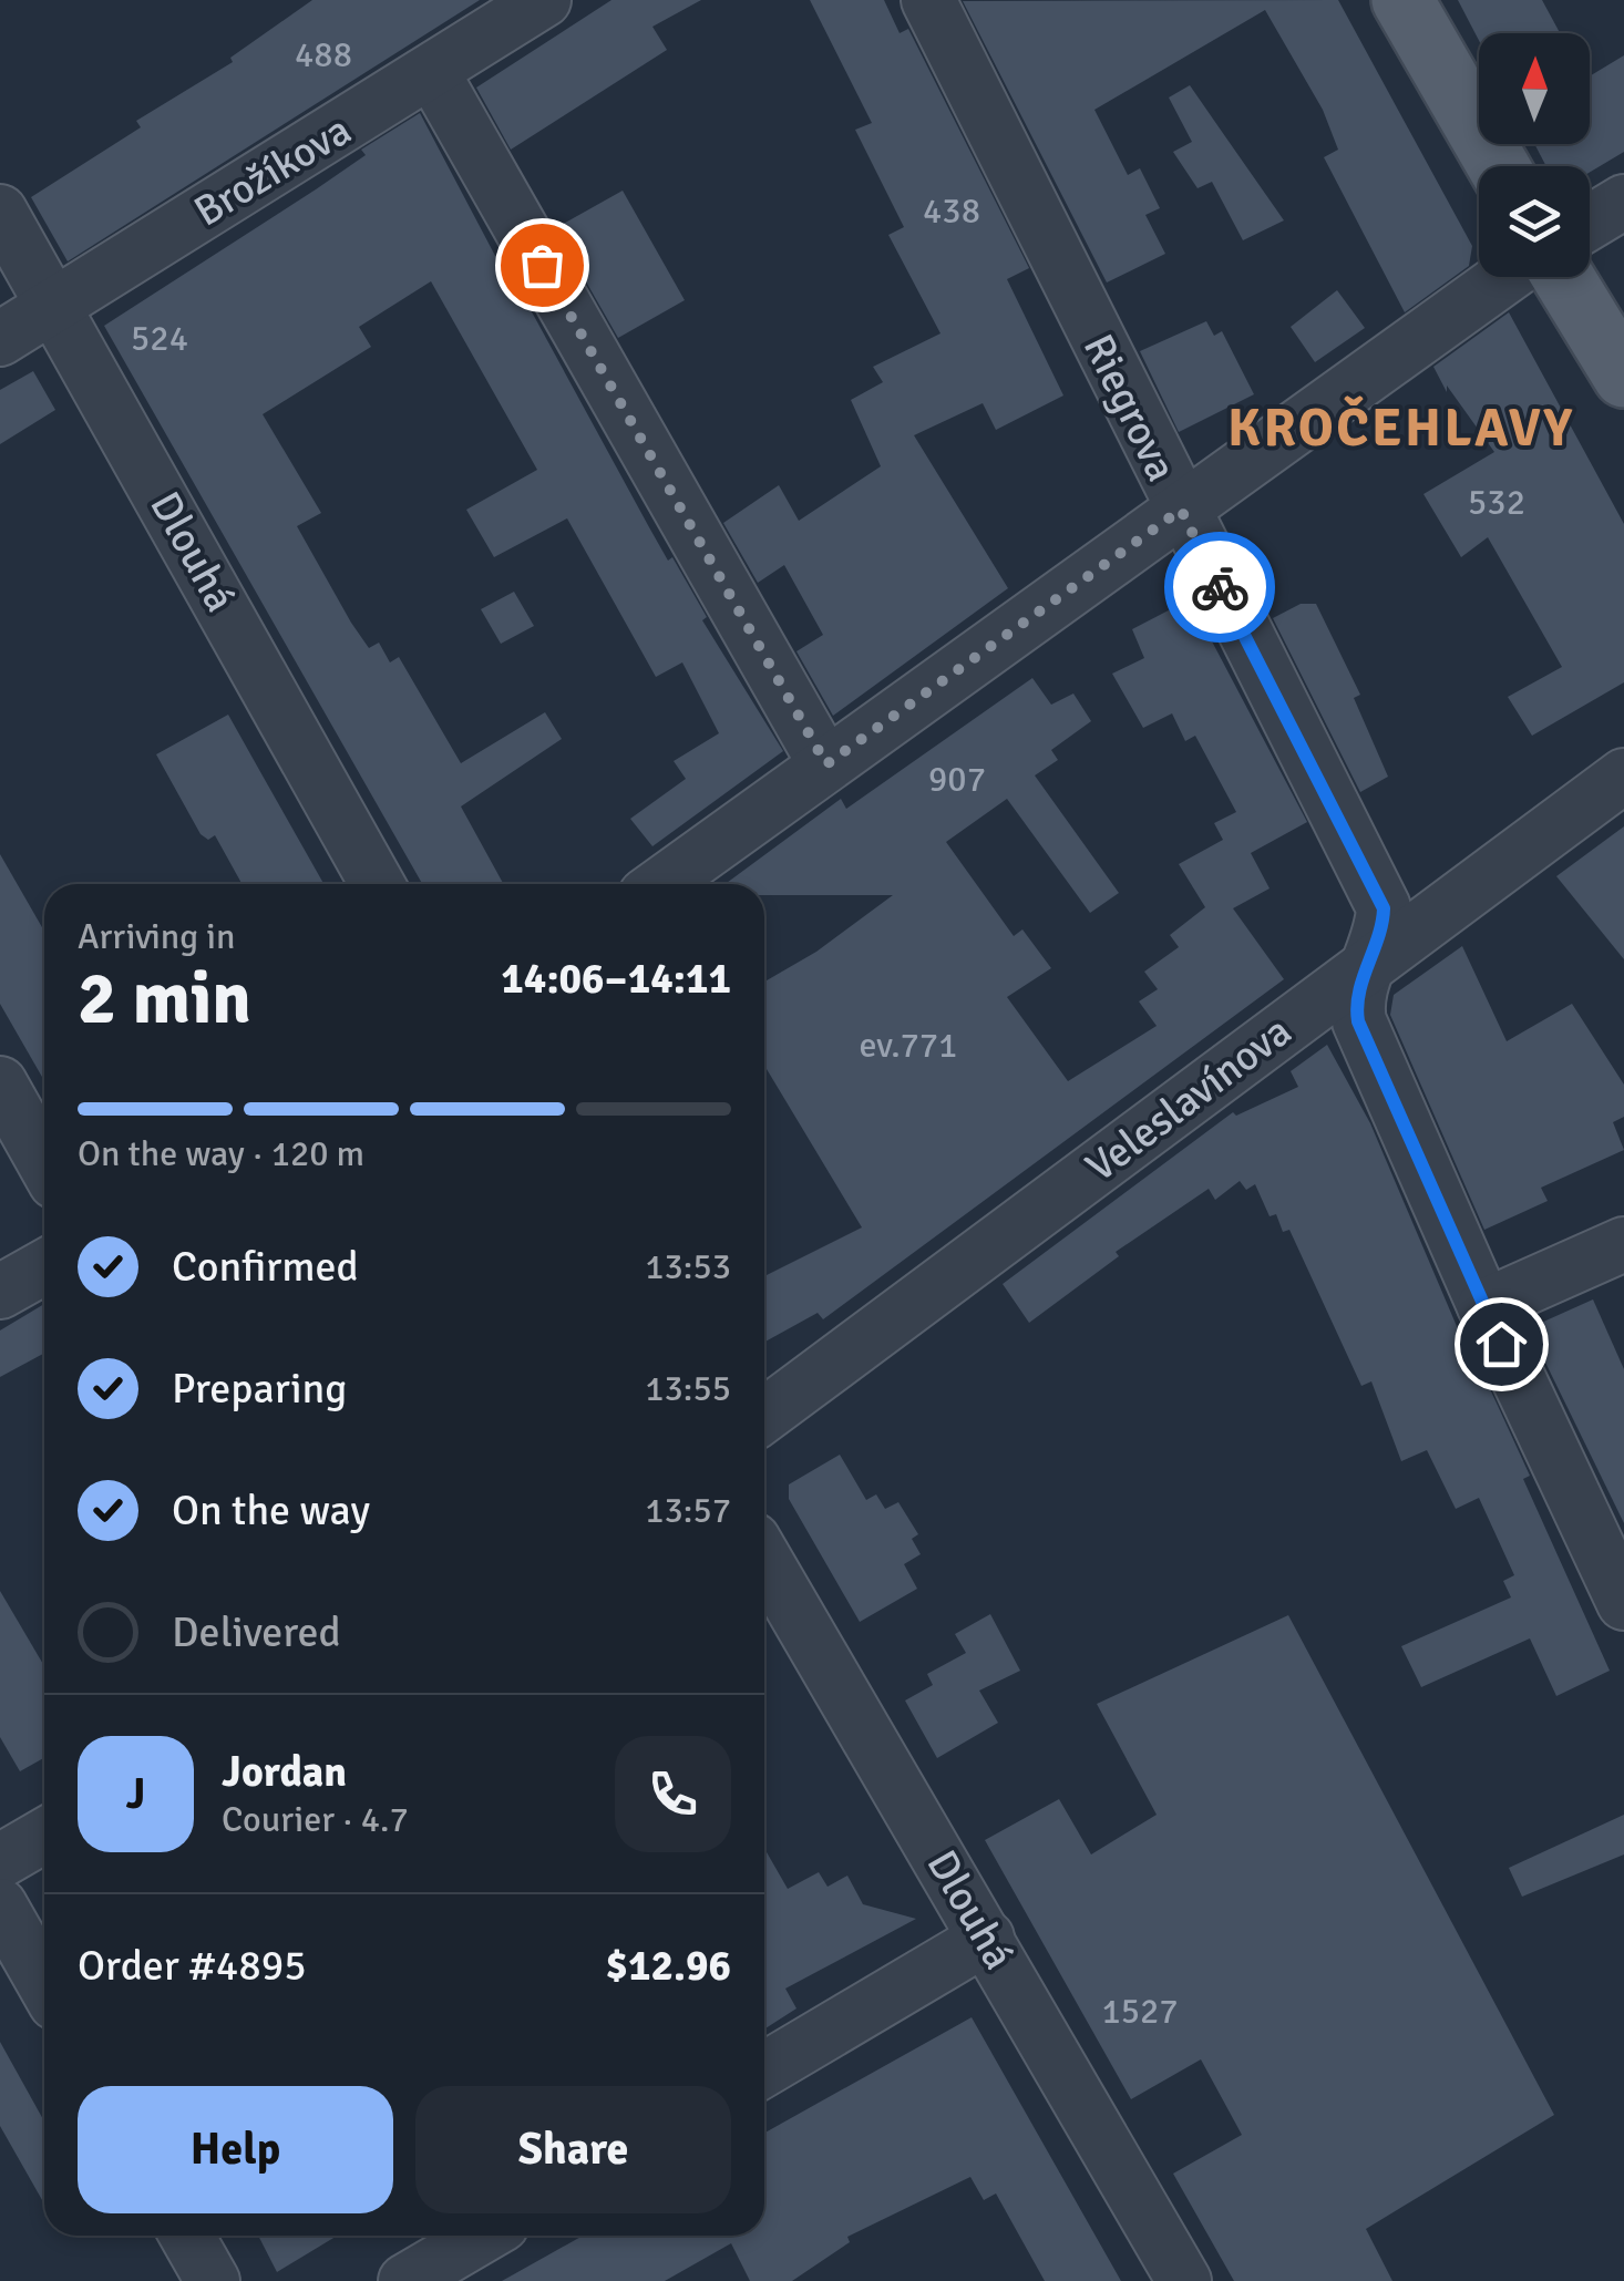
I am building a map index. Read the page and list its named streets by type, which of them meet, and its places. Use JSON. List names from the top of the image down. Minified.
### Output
{"streets":{"street":["Brožíkova","Riegrova","Dlouhá","Veleslavínova"]},"crossings":[["Brožíkova","Dlouhá"],["Riegrova","Veleslavínova"]],"districts":["KROČEHLAVY"],"house_numbers":["488","438","524","532","907","ev.771","1527"],"north":"top","page":{"heading":["2 min","Arriving in","14:06–14:11"],"panel":["Jordan","Courier · 4.7","Order #4895","$12.96"],"bar":"On the way · 120 m","list":[["Confirmed","13:53"],["Preparing","13:55"],["On the way","13:57"],"Delivered"],"round":"J","buttons":["Help","Share"]}}
